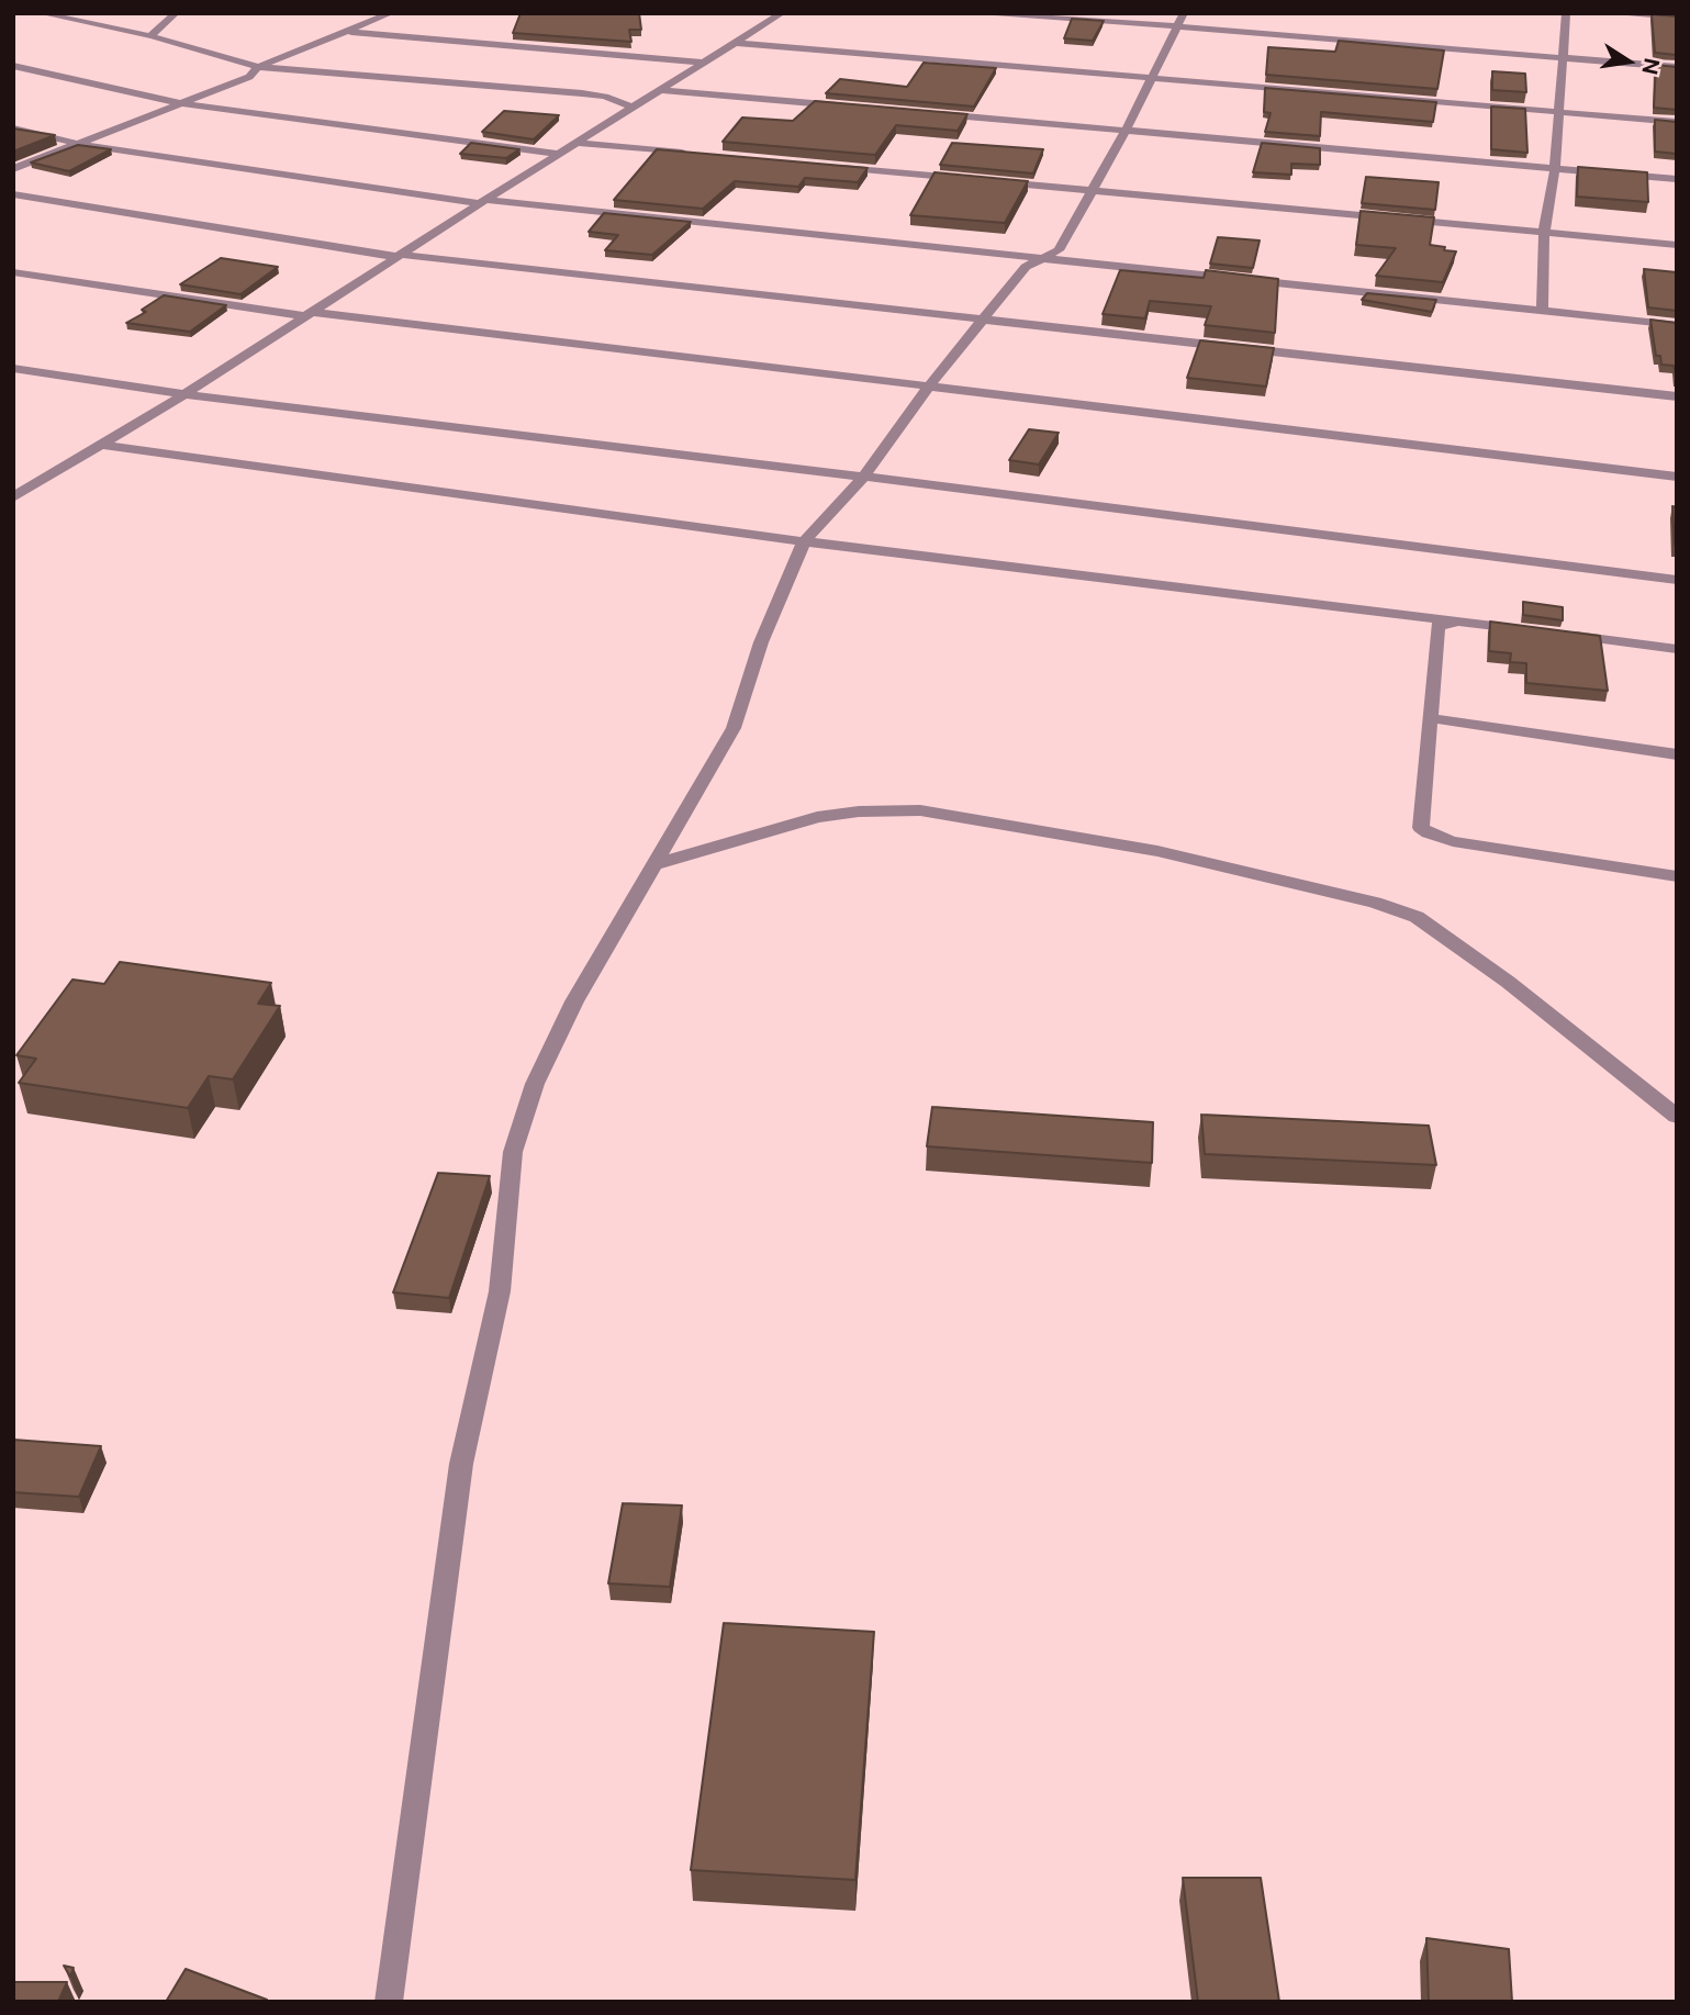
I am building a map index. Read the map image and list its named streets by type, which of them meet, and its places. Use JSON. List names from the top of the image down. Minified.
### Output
{"north":"right"}
